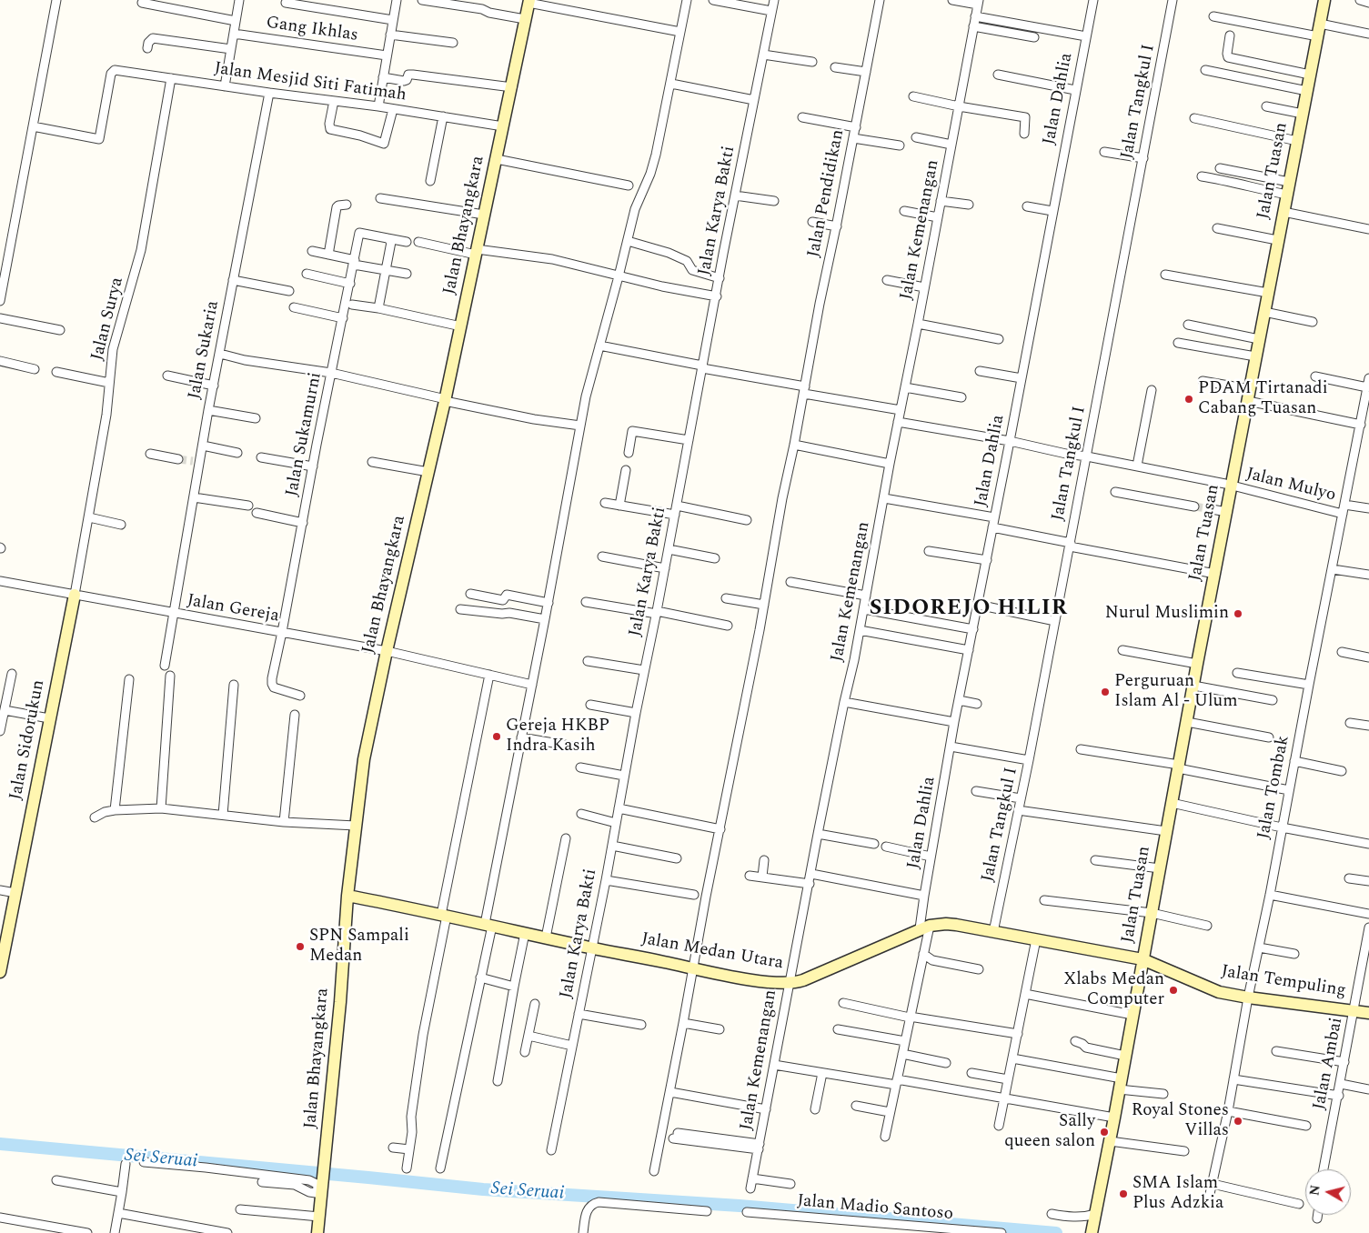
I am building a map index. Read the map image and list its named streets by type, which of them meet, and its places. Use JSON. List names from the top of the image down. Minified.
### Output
{"streets":{"street":["Gang Ikhlas","Jalan Mesjid Siti Fatimah","Jalan Dahlia","Jalan Tangkul I","Jalan Tuasan","Jalan Pendidikan","Jalan Karya Bakti","Jalan Bhayangkara","Jalan Kemenangan","Jalan Surya","Jalan Sukaria","Jalan Sukamurni","Jalan Mulyo","Jalan Gereja","Jalan Sidorukun","Jalan Tombak","Jalan Medan Utara","Jalan Tempuling","Jalan Ambai","Jalan Madio Santoso"]},"crossings":[["Jalan Mesjid Siti Fatimah","Jalan Bhayangkara"],["Jalan Mesjid Siti Fatimah","Jalan Surya"],["Jalan Mesjid Siti Fatimah","Jalan Sukaria"],["Jalan Dahlia","Jalan Mulyo"],["Jalan Dahlia","Jalan Medan Utara"],["Jalan Tangkul I","Jalan Mulyo"],["Jalan Tangkul I","Jalan Medan Utara"],["Jalan Tuasan","Jalan Mulyo"],["Jalan Tuasan","Jalan Medan Utara"],["Jalan Tuasan","Jalan Tempuling"],["Jalan Karya Bakti","Jalan Medan Utara"],["Jalan Bhayangkara","Jalan Gereja"],["Jalan Bhayangkara","Jalan Medan Utara"],["Jalan Kemenangan","Jalan Mulyo"],["Jalan Kemenangan","Jalan Medan Utara"],["Jalan Surya","Jalan Gereja"],["Jalan Surya","Jalan Sidorukun"],["Jalan Sukaria","Jalan Gereja"],["Jalan Sukamurni","Jalan Gereja"],["Jalan Mulyo","Jalan Tombak"],["Jalan Gereja","Jalan Sidorukun"],["Jalan Tombak","Jalan Tempuling"],["Jalan Medan Utara","Jalan Tempuling"],["Jalan Tempuling","Jalan Ambai"]],"districts":["SIDOREJO HILIR"],"water":["Sei Seruai"],"places":["PDAM Tirtanadi Cabang Tuasan","Nurul Muslimin","Perguruan Islam Al - Ulum","Gereja HKBP Indra Kasih","SPN Sampali Medan","Xlabs Medan Computer","Royal Stones Villas","Sally queen salon","SMA Islam Plus Adzkia"],"north":"left"}
